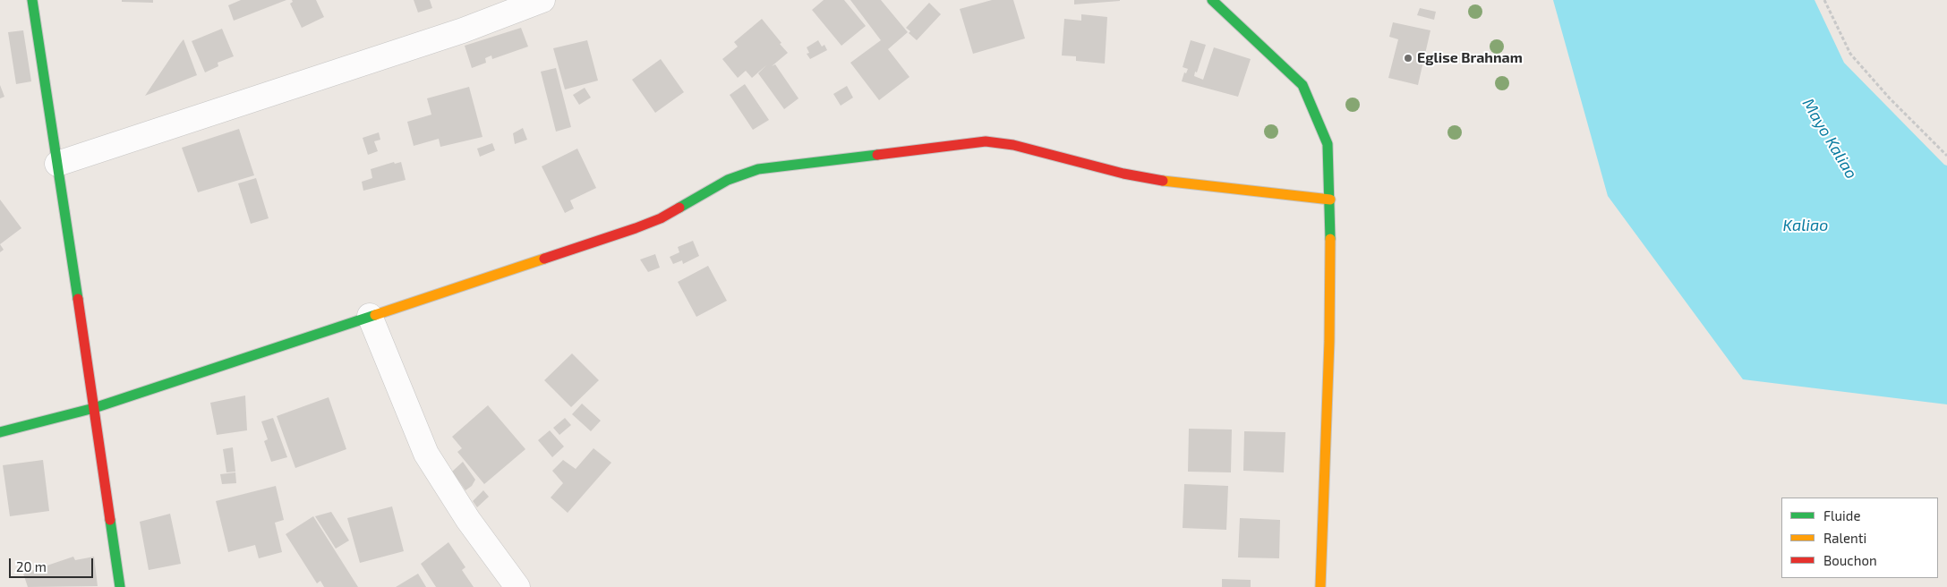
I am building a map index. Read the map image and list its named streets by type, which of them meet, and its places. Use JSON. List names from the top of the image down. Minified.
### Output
{"water":["Mayo Kaliao","Kaliao"],"places":["Eglise Brahnam"],"legend":["Fluide","Ralenti","Bouchon"],"scale_bar":"20 m"}
